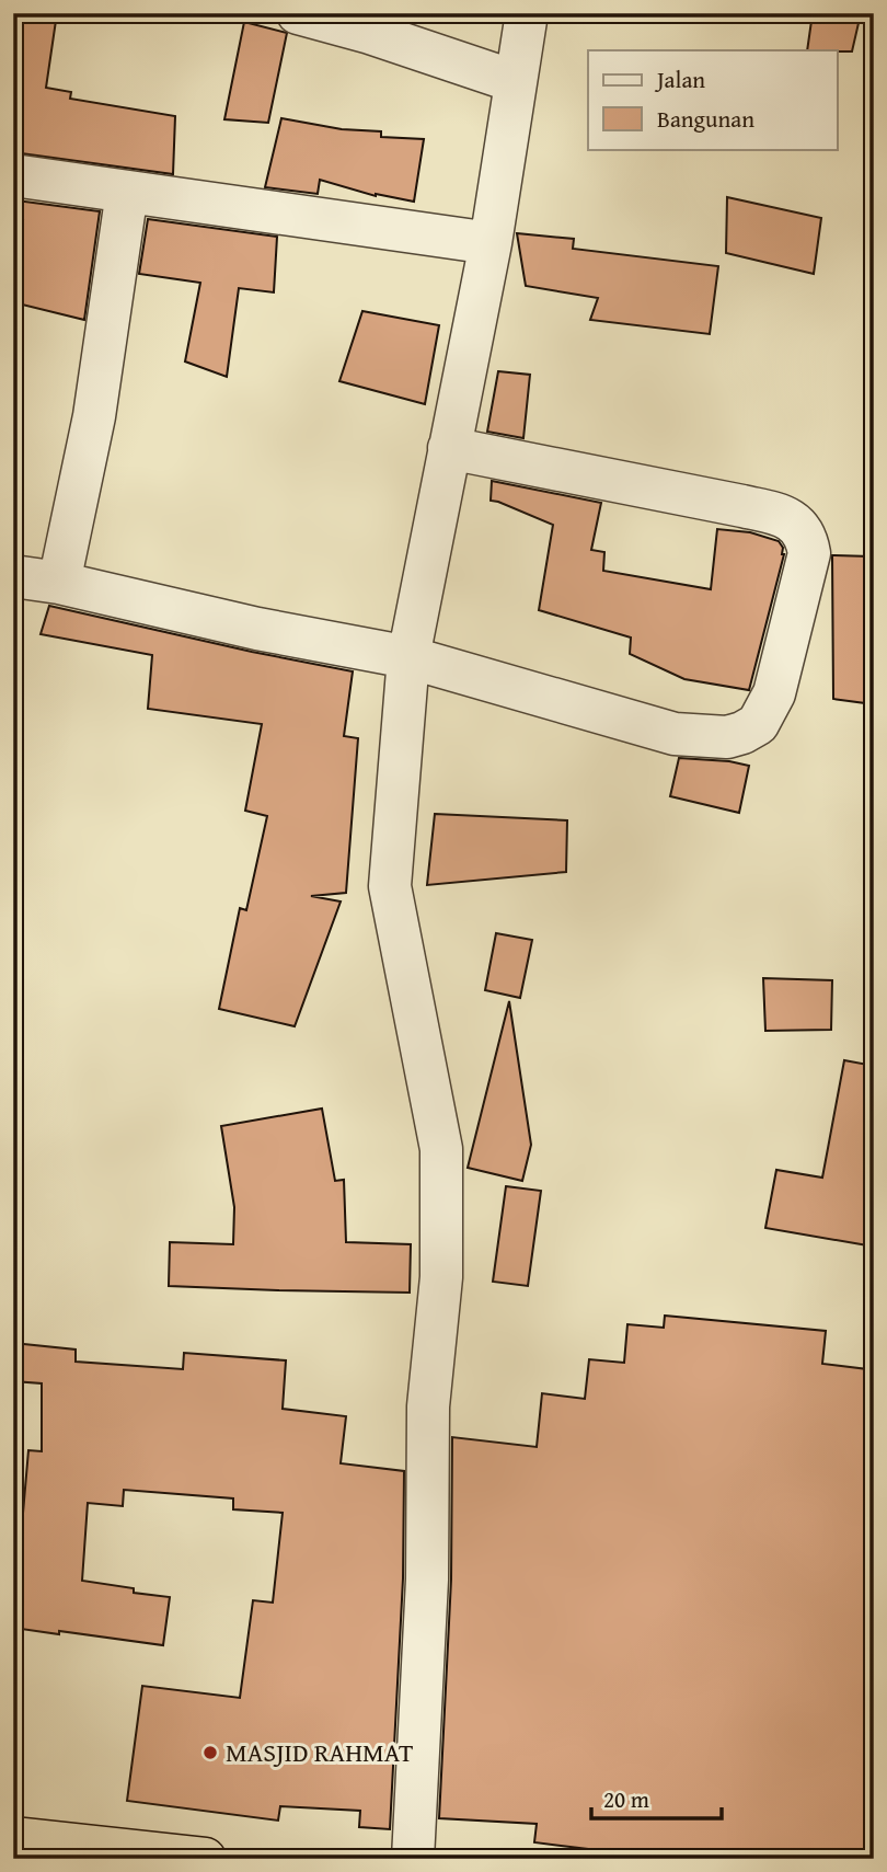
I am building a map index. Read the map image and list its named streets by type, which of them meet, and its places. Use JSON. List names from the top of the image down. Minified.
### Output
{"places":["MASJID RAHMAT"],"legend":["Jalan","Bangunan"],"scale_bar":"20 m"}
